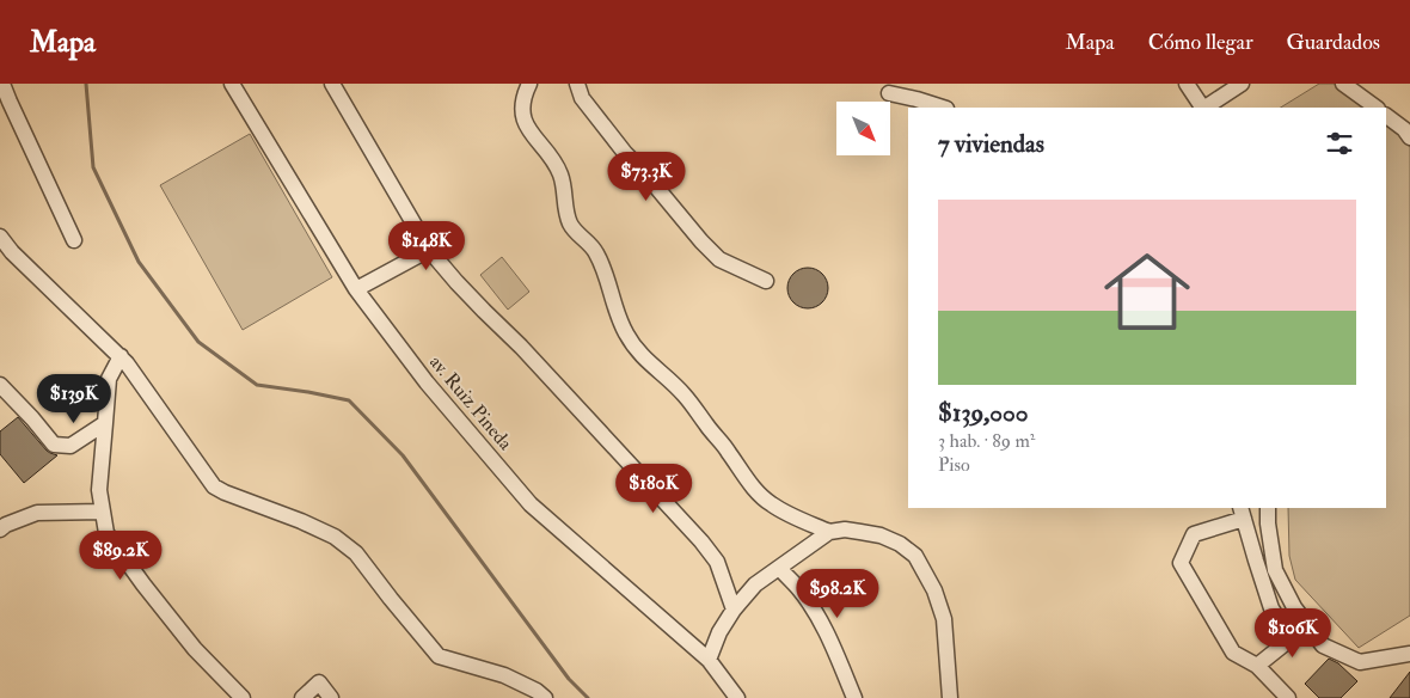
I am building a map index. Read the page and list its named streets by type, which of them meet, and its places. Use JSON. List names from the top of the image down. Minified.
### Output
{"streets":{"street":["av. Ruiz Pineda"]},"north":"bottom right","page":{"header":"Mapa","nav":["Mapa","Cómo llegar","Guardados"],"heading":"7 viviendas","price":["$73.3K","$148K","$139K","$180K","$89.2K","$98.2K","$106K"],"list":[{"name":"$139,000","note":"3 hab. · 89 m² · Piso"}]}}
